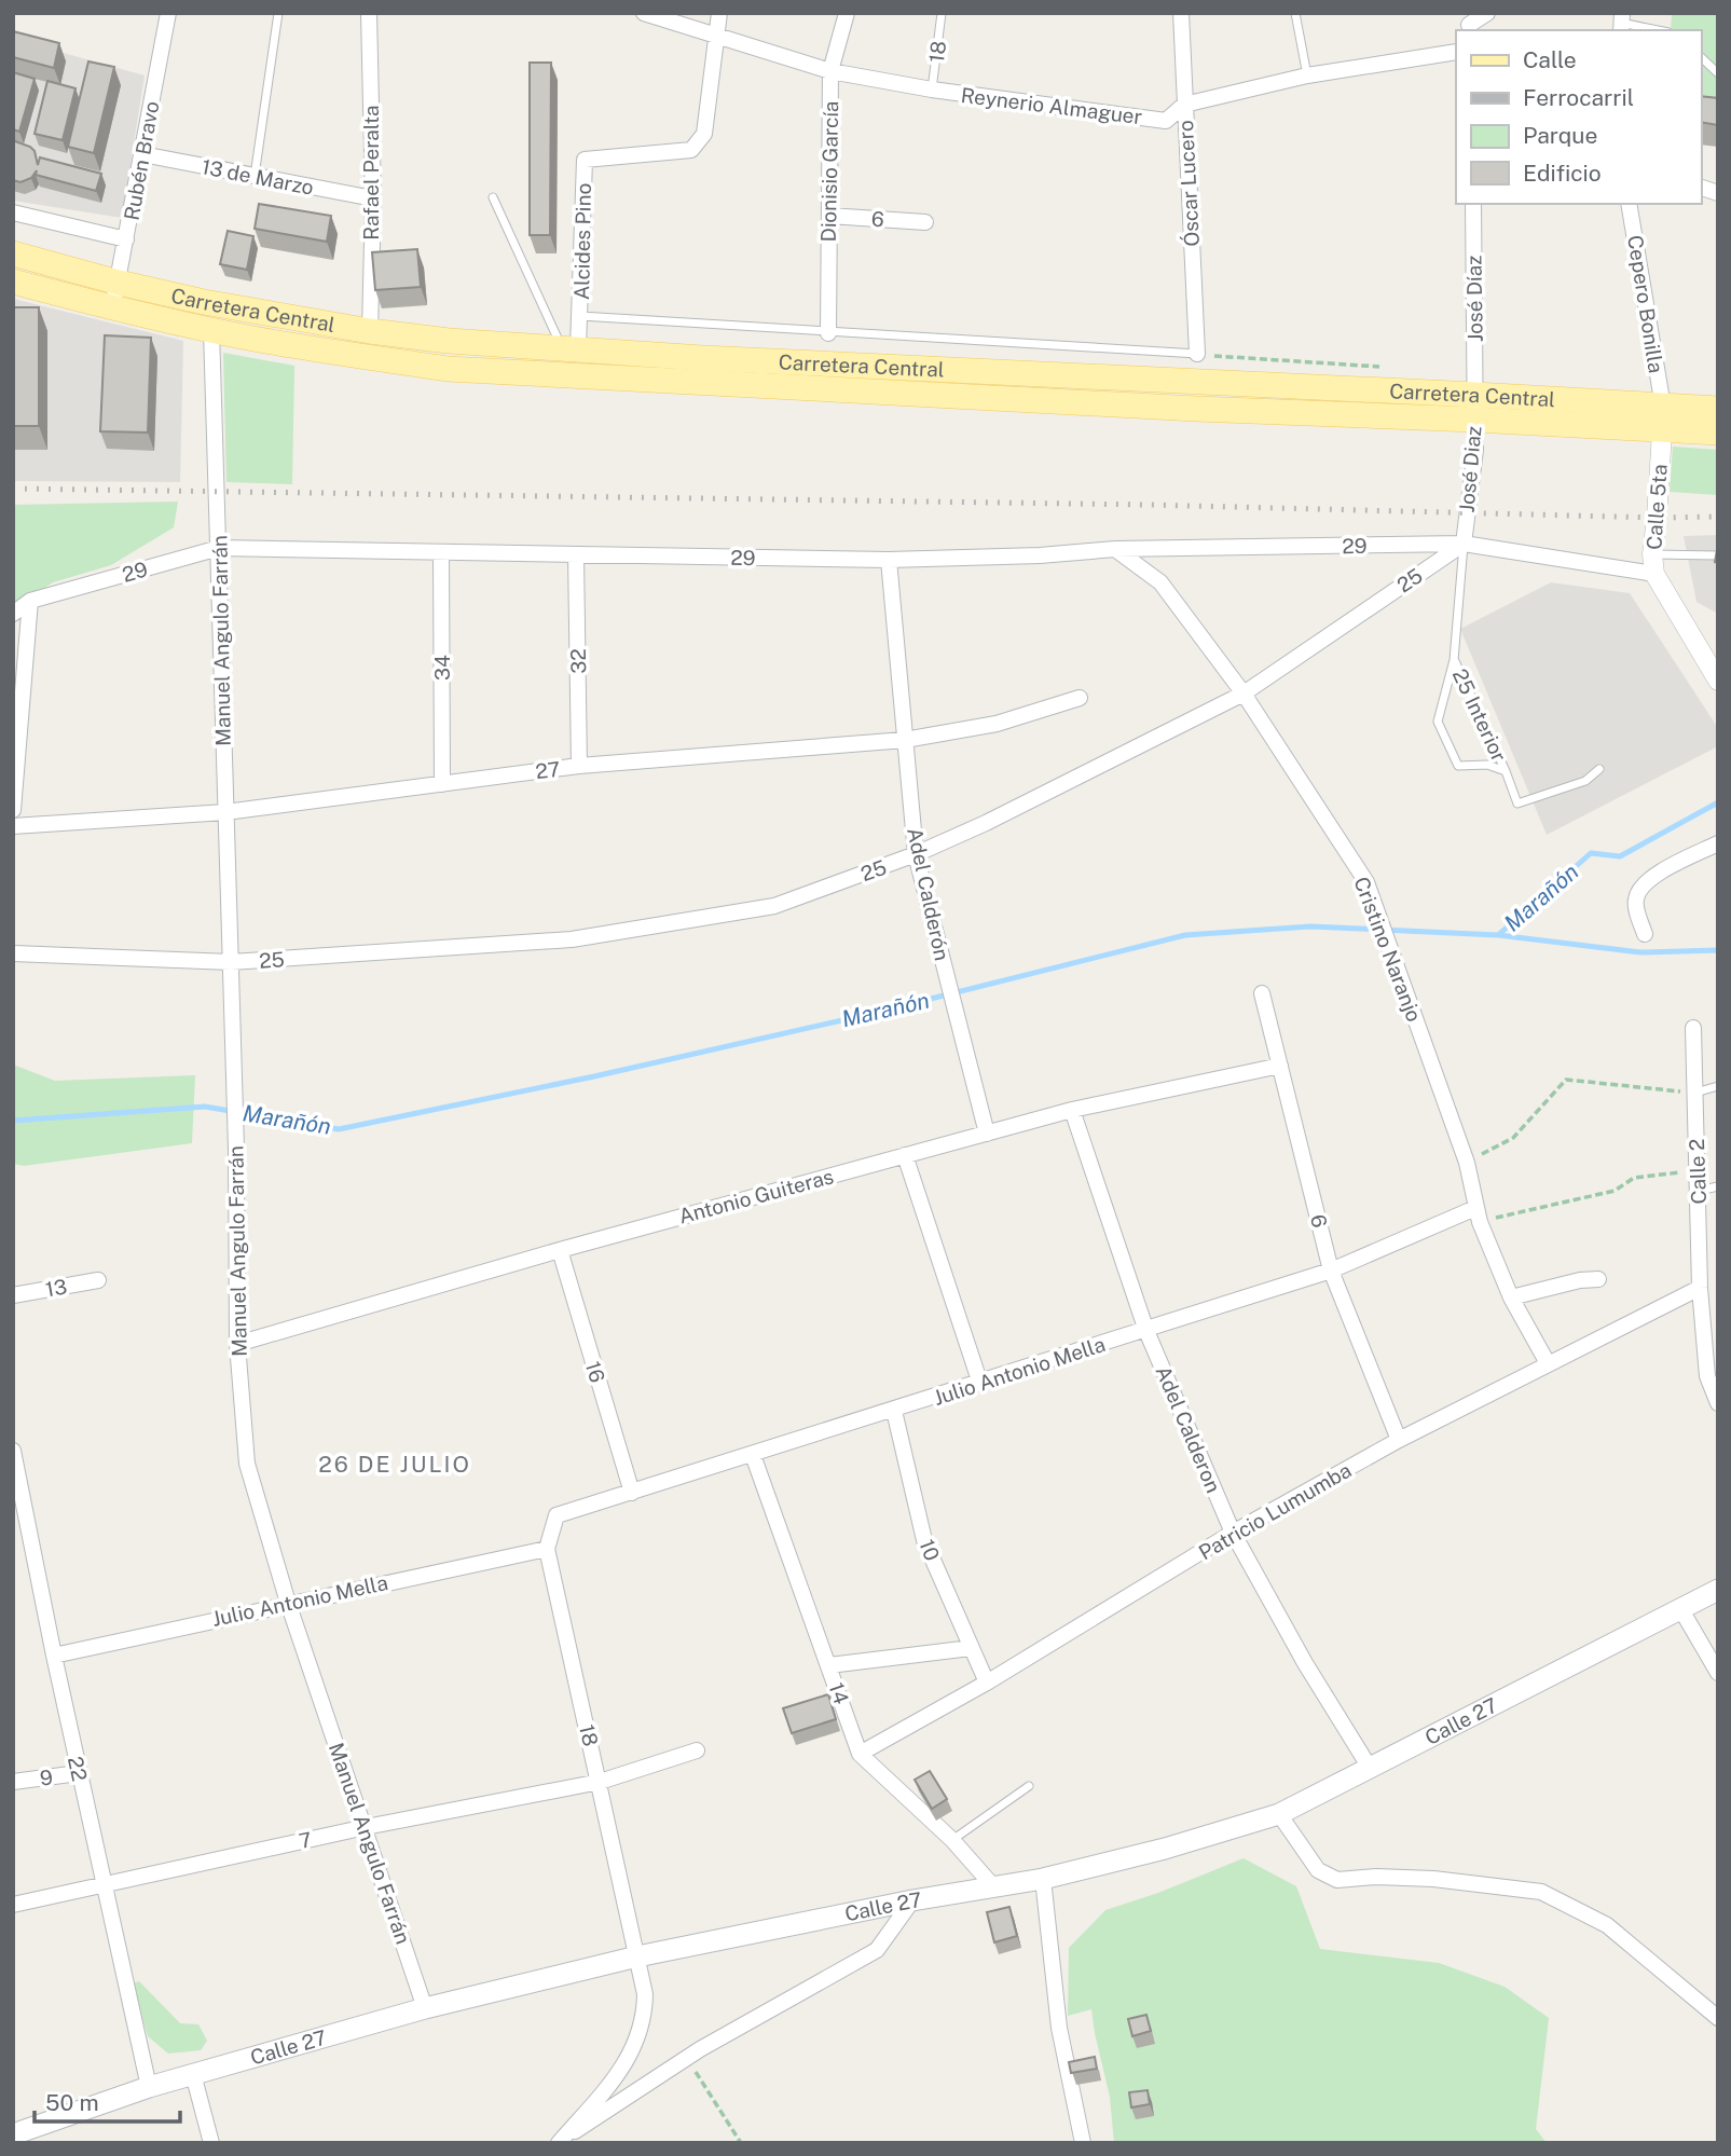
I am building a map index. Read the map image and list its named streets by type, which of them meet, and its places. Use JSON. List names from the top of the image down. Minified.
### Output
{"streets":{"main road":["Carretera Central","Calle 27"],"street":["18","Reynerio Almaguer","Rubén Bravo","Dionisio García","Rafael Peralta","13 de Marzo","Óscar Lucero","6","Alcides Pino","José Díaz","Cepero Bonilla","José Diaz","Calle 5ta","29","25","Manuel Angulo Farrán","32","34","27","Adel Calderón","Cristino Naranjo","Calle 2","Antonio Guiteras","13","Julio Antonio Mella","16","Adel Calderon","Patricio Lumumba","10","14","22","9","7"],"lane":["25 Interior"]},"crossings":[["18","Reynerio Almaguer"],["18","Julio Antonio Mella"],["18","Calle 27"],["18","7"],["Reynerio Almaguer","Dionisio García"],["Reynerio Almaguer","Óscar Lucero"],["Reynerio Almaguer","Alcides Pino"],["Rubén Bravo","13 de Marzo"],["Rubén Bravo","Carretera Central"],["Dionisio García","6"],["Rafael Peralta","13 de Marzo"],["Rafael Peralta","Carretera Central"],["6","Antonio Guiteras"],["6","Julio Antonio Mella"],["6","Patricio Lumumba"],["Alcides Pino","Carretera Central"],["José Díaz","Carretera Central"],["José Díaz","José Diaz"],["Cepero Bonilla","Carretera Central"],["Cepero Bonilla","Calle 5ta"],["Carretera Central","José Diaz"],["Carretera Central","Calle 5ta"],["Carretera Central","Manuel Angulo Farrán"],["José Diaz","29"],["José Diaz","25"],["José Diaz","25 Interior"],["29","25"],["29","Manuel Angulo Farrán"],["29","32"],["29","34"],["29","25 Interior"],["29","Adel Calderón"],["29","Cristino Naranjo"],["25","Manuel Angulo Farrán"],["25","25 Interior"],["25","Adel Calderón"],["25","Cristino Naranjo"],["Manuel Angulo Farrán","27"],["Manuel Angulo Farrán","Antonio Guiteras"],["Manuel Angulo Farrán","Julio Antonio Mella"],["Manuel Angulo Farrán","Calle 27"],["Manuel Angulo Farrán","7"],["32","27"],["34","27"],["27","Adel Calderón"],["Adel Calderón","Antonio Guiteras"],["Cristino Naranjo","Julio Antonio Mella"],["Cristino Naranjo","Patricio Lumumba"],["Calle 2","Patricio Lumumba"],["Antonio Guiteras","16"],["Antonio Guiteras","Adel Calderon"],["Julio Antonio Mella","16"],["Julio Antonio Mella","Adel Calderon"],["Julio Antonio Mella","10"],["Julio Antonio Mella","14"],["Julio Antonio Mella","22"],["Adel Calderon","Patricio Lumumba"],["Adel Calderon","Calle 27"],["Patricio Lumumba","10"],["Patricio Lumumba","14"],["14","Calle 27"],["Calle 27","22"],["22","9"],["22","7"]],"districts":["26 DE JULIO"],"water":["Marañón"],"legend":["Calle","Ferrocarril","Parque","Edificio"],"scale_bar":"50 m"}
